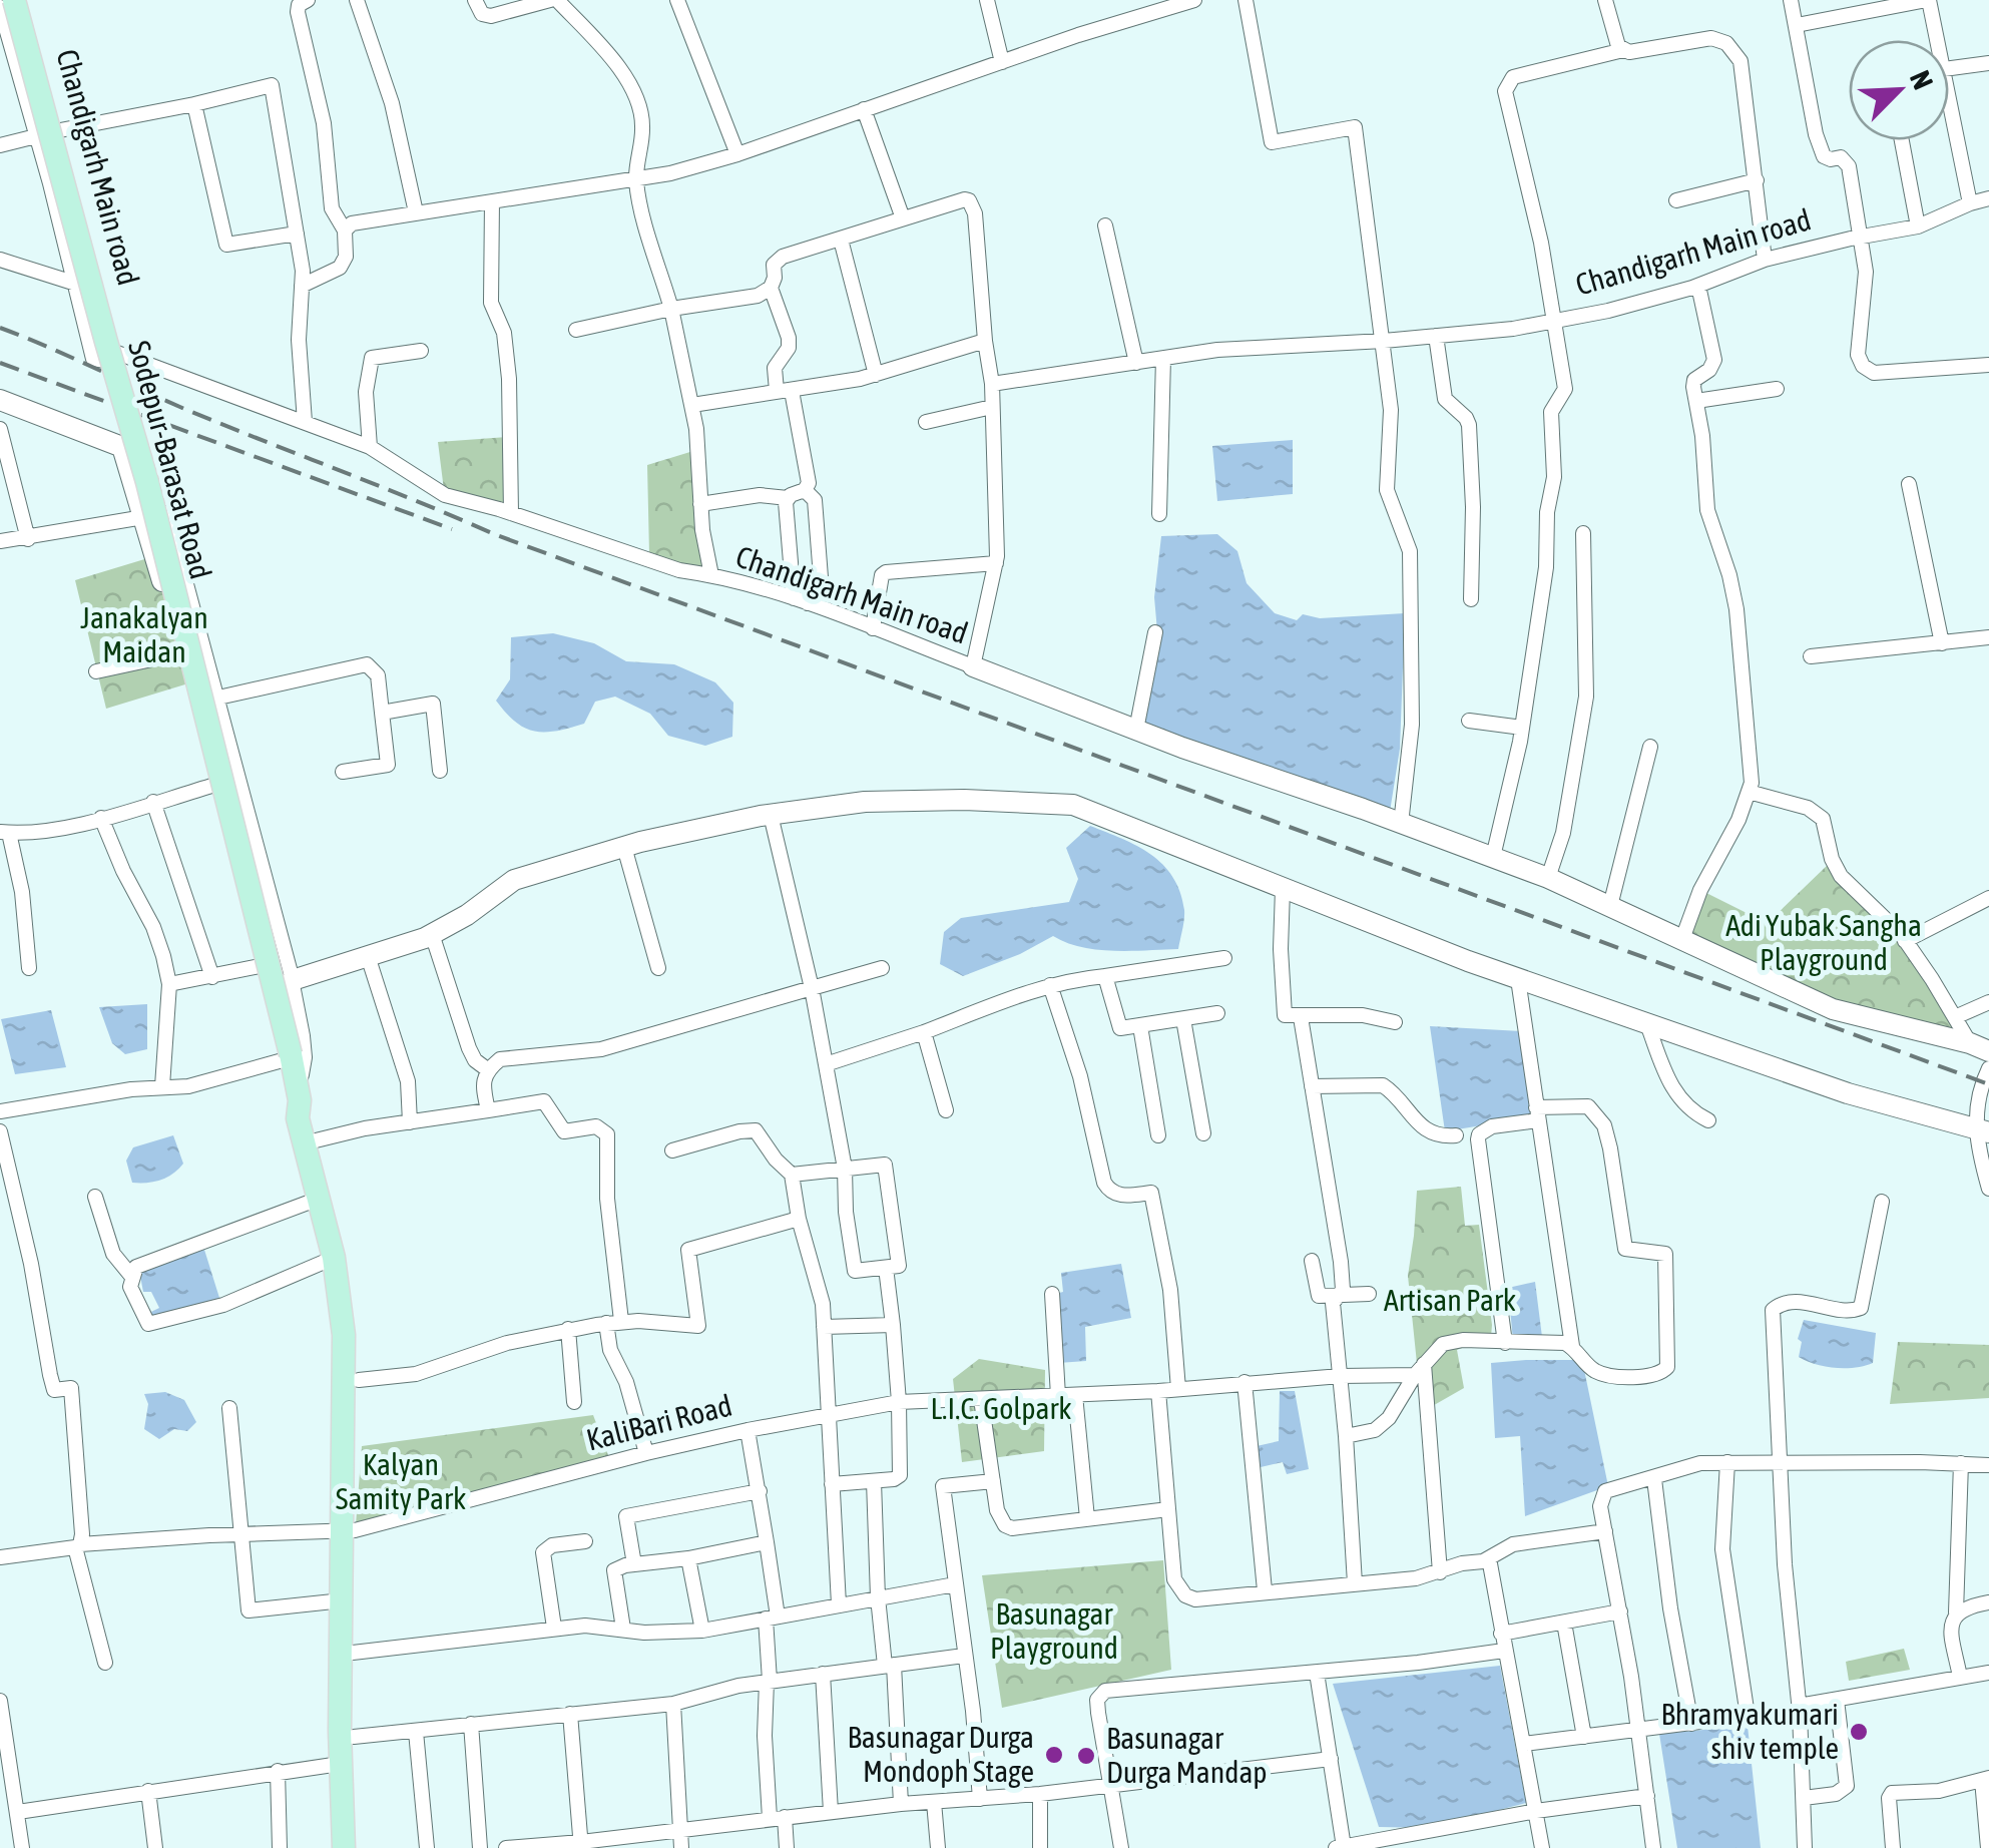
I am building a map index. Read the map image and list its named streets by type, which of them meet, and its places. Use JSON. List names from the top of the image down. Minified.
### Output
{"streets":{"main road":["Sodepur-Barasat Road"],"street":["Chandigarh Main road","KaliBari Road"]},"parks":["Janakalyan Maidan","Adi Yubak Sangha Playground","Artisan Park","L.I.C. Golpark","Kalyan Samity Park","Basunagar Playground"],"places":["Bhramyakumari shiv temple","Basunagar Durga Mondoph Stage","Basunagar Durga Mandap"],"north":"top right"}
